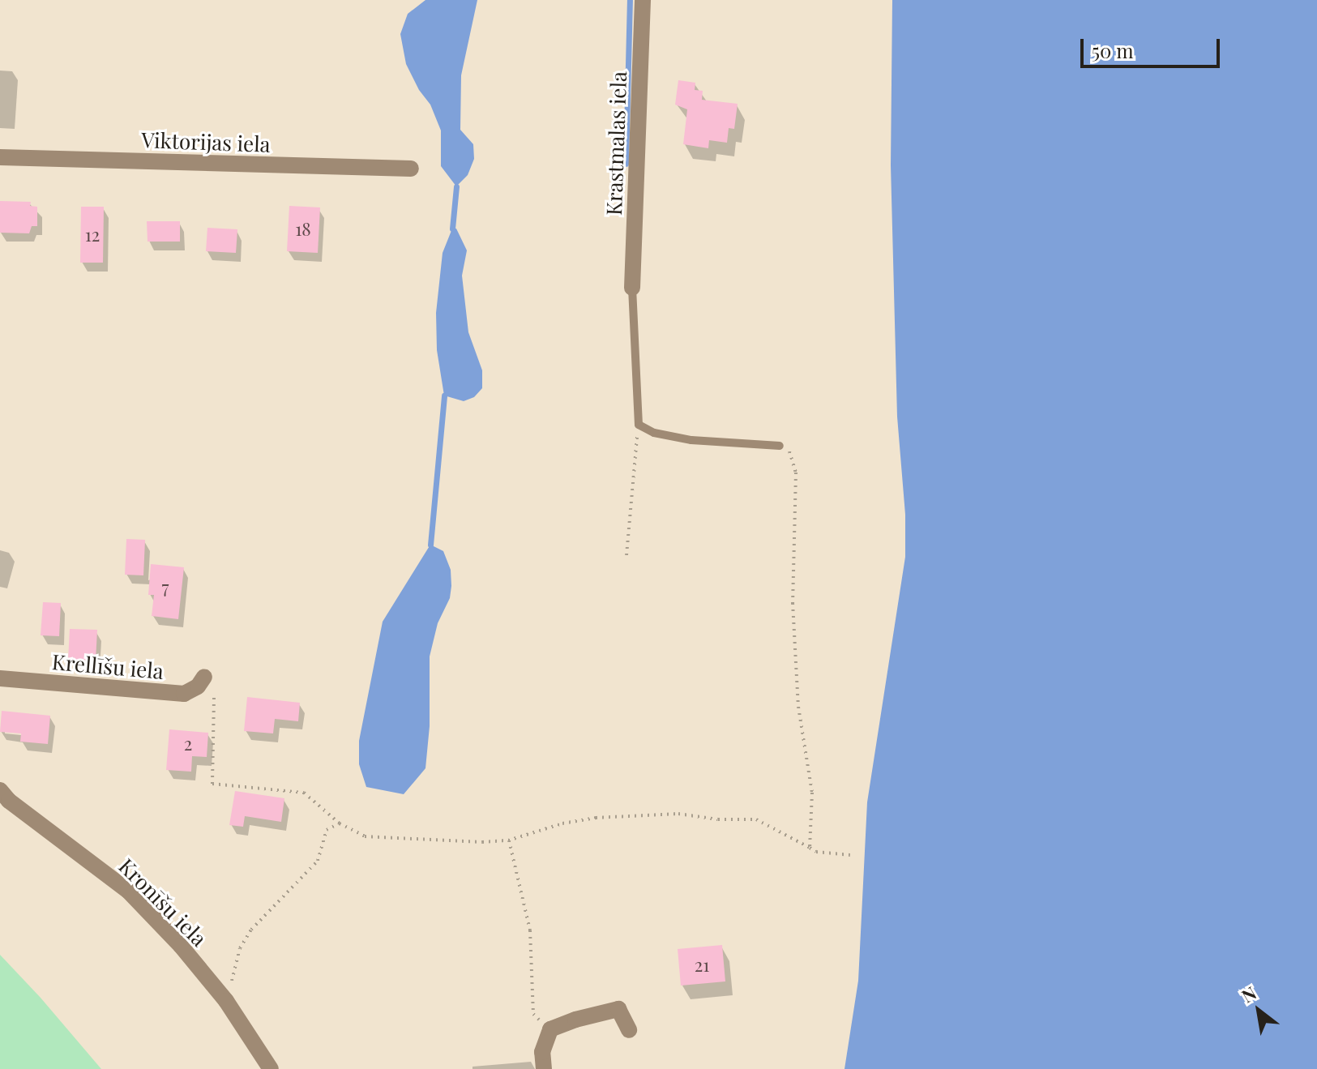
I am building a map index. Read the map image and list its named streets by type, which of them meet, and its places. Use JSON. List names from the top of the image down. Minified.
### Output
{"streets":{"street":["Viktorijas iela","Krastmalas iela","Krellīšu iela","Kronīšu iela"]},"house_numbers":["18","12","7","2","21"],"scale_bar":"50 m","north":"top left"}
